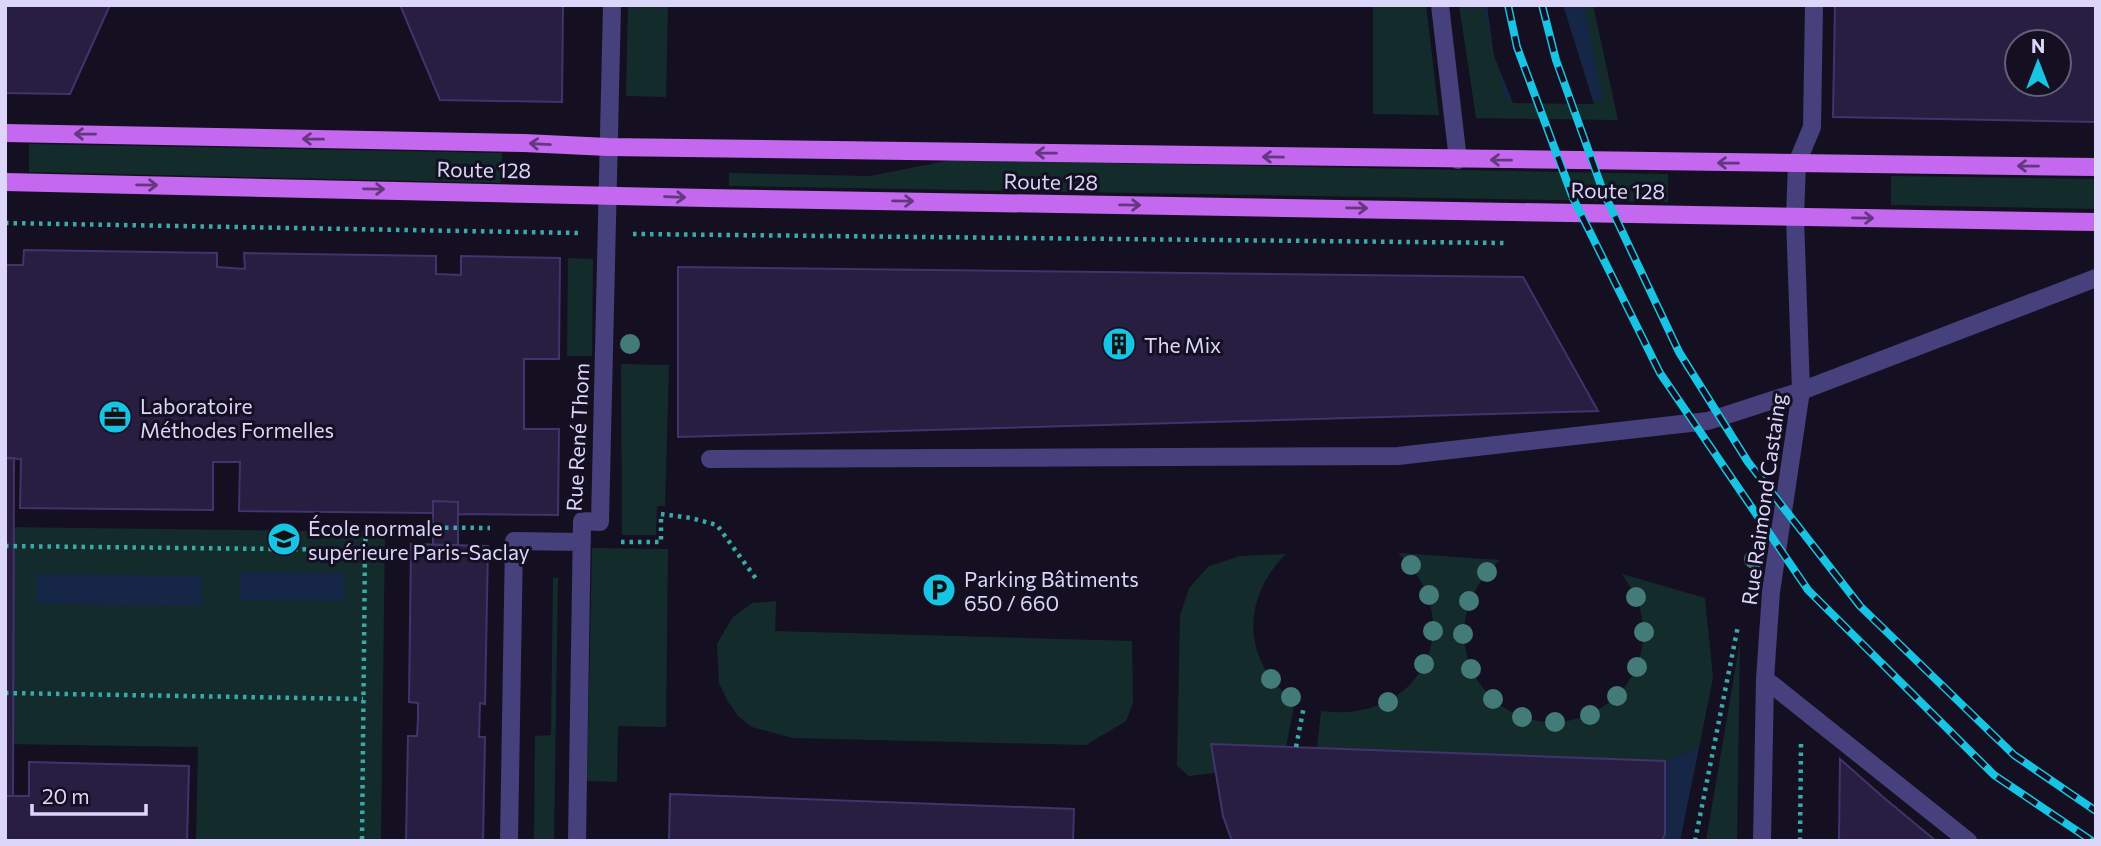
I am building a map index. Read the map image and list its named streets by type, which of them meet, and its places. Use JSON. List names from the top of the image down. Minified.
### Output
{"streets":{"main road":["Route 128"],"street":["Rue René Thom","Rue Raimond Castaing"]},"crossings":[["Route 128","Rue René Thom"],["Route 128","Rue Raimond Castaing"]],"places":{"building":["The Mix"],"office":["Laboratoire Méthodes Formelles"],"school or university":["École normale supérieure Paris-Saclay"],"parking":["Parking Bâtiments 650 / 660"]},"scale_bar":"20 m","north":"top"}
